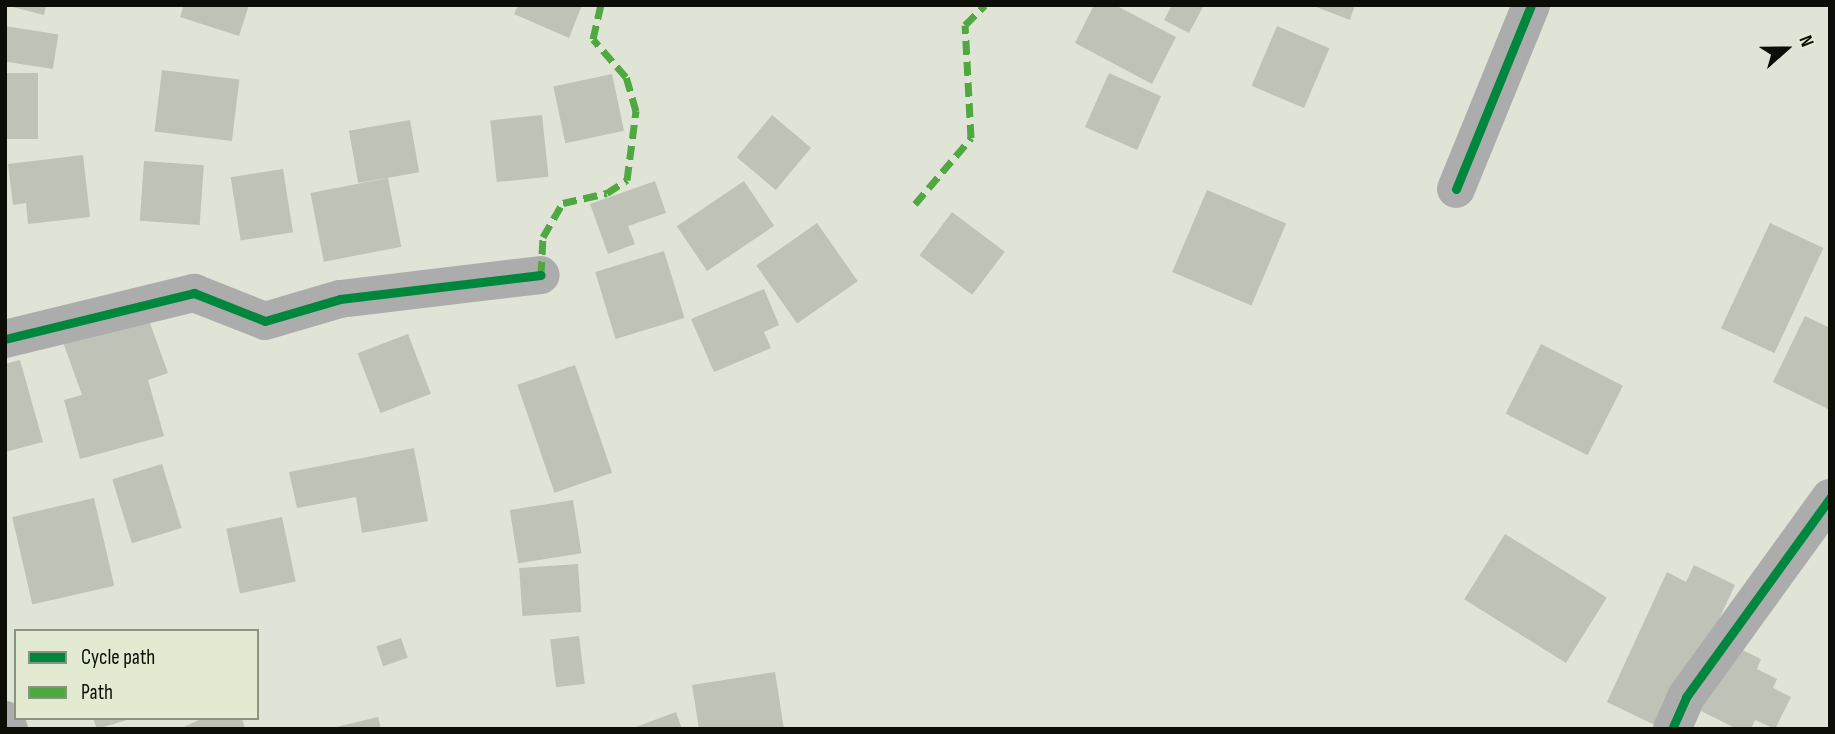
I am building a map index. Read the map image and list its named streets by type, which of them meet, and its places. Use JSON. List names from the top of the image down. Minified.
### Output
{"legend":["Cycle path","Path"],"north":"right"}
